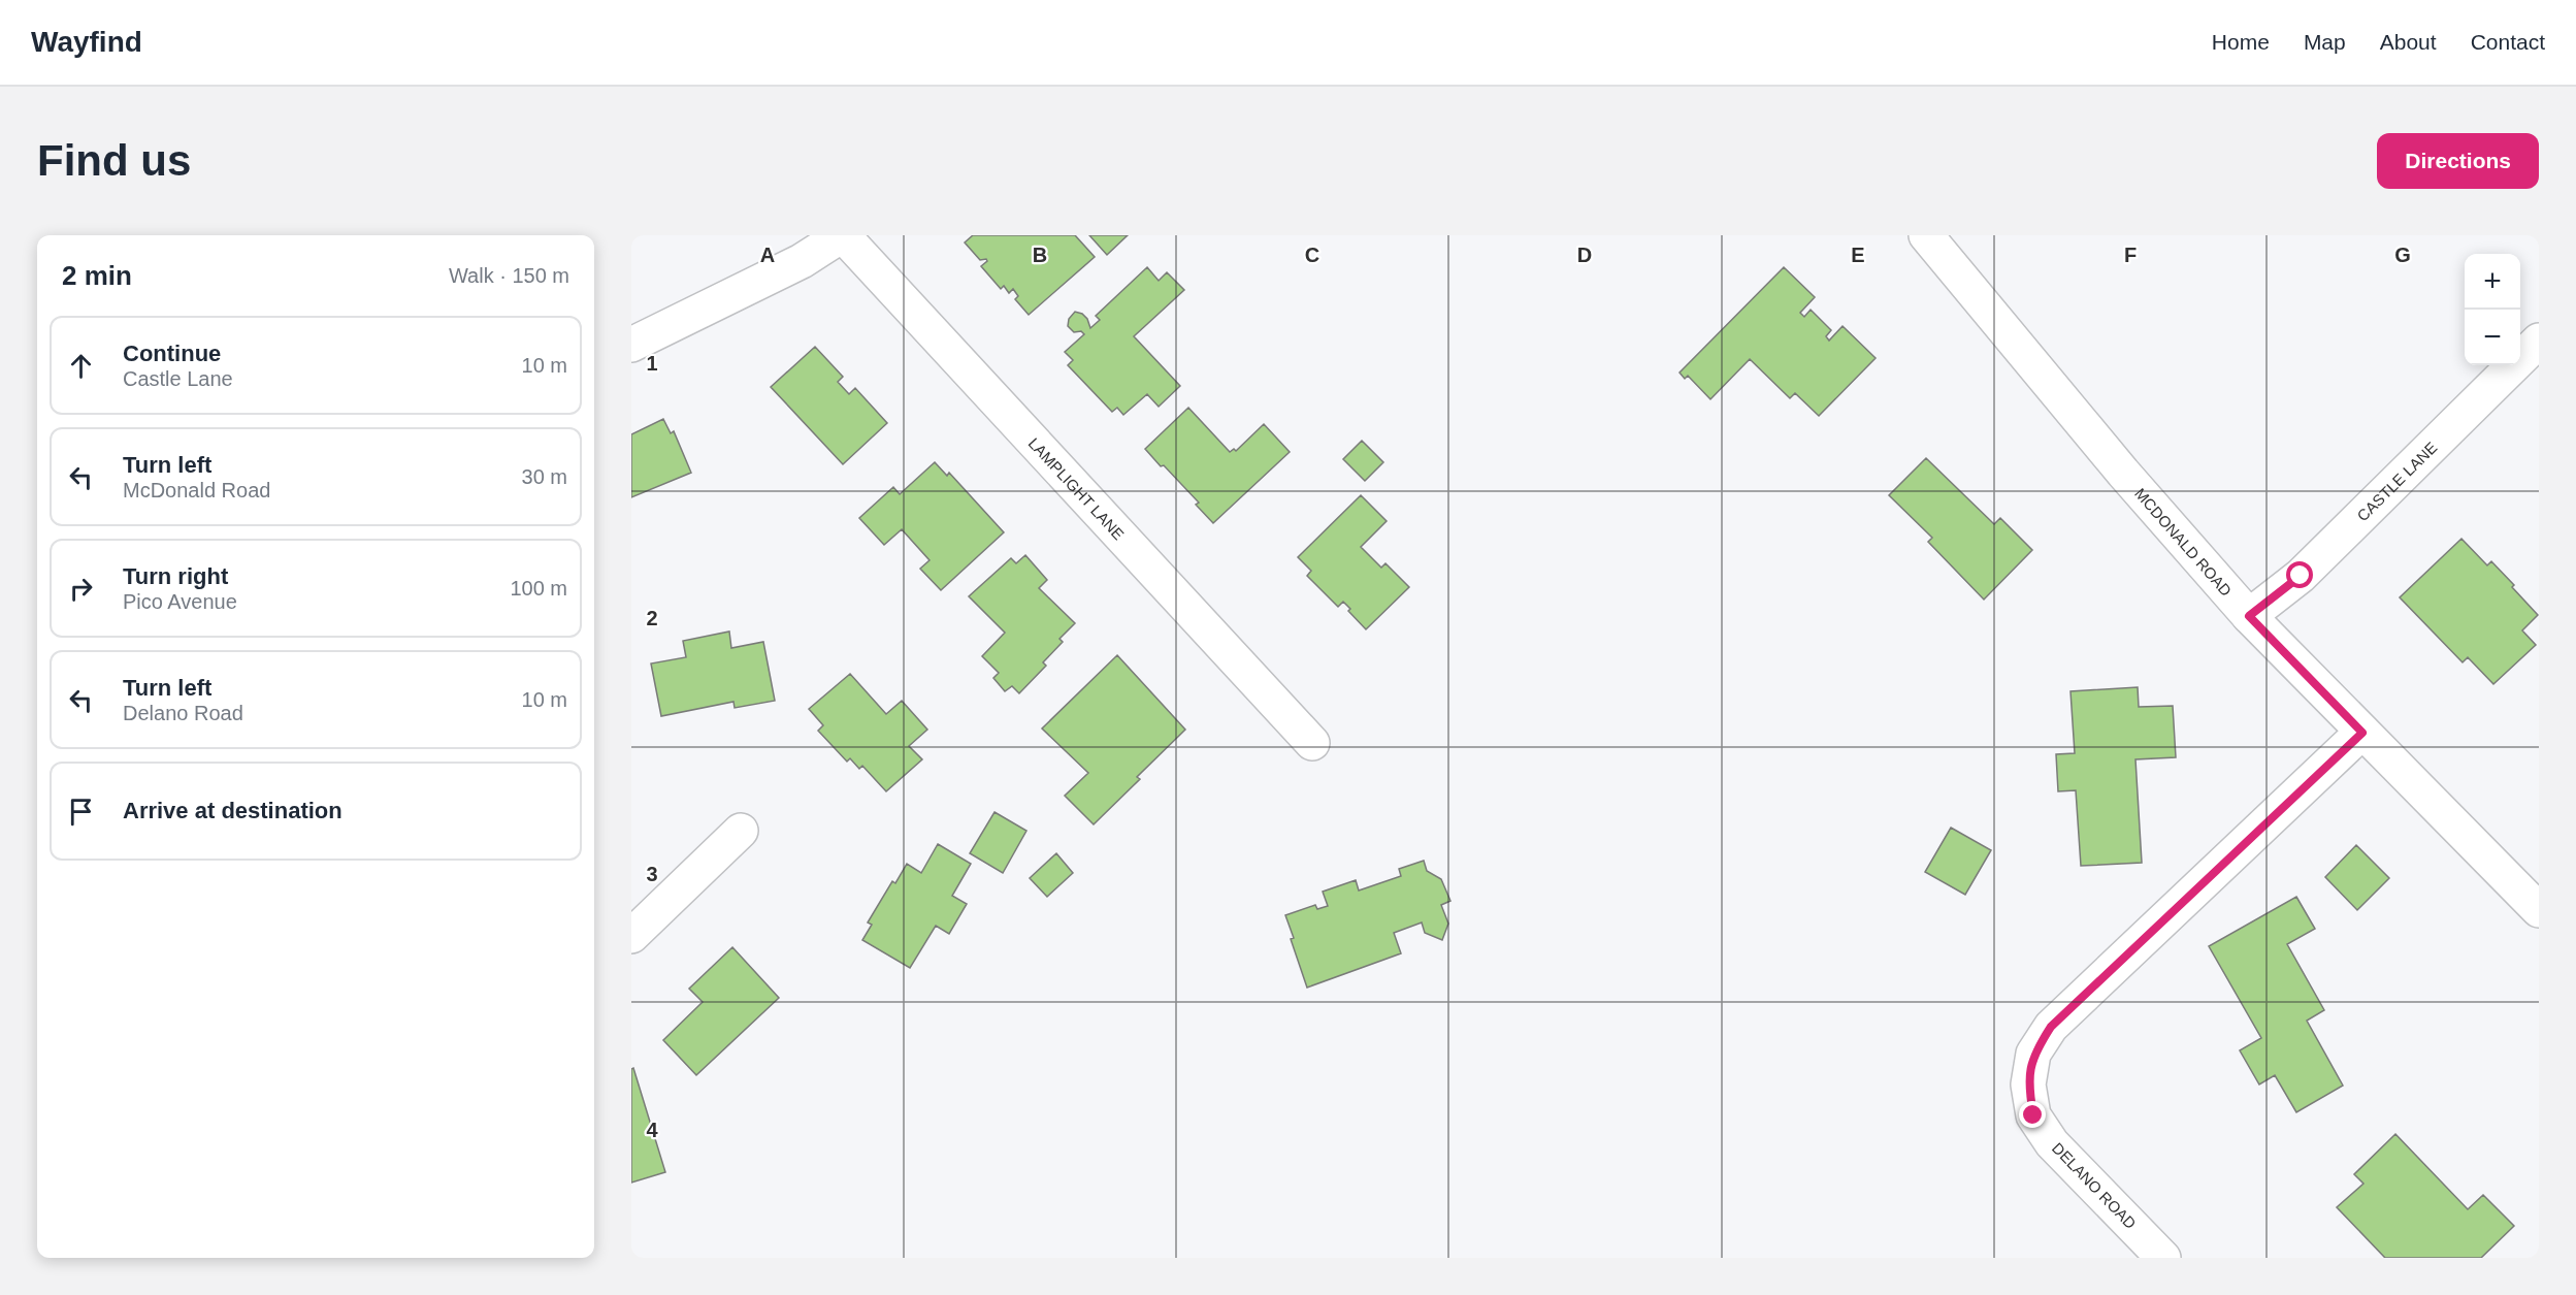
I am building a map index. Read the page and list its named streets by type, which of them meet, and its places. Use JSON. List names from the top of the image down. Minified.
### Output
{"streets":{"street":["CASTLE LANE","LAMPLIGHT LANE","MCDONALD ROAD","DELANO ROAD"]},"crossings":[["CASTLE LANE","MCDONALD ROAD"],["MCDONALD ROAD","DELANO ROAD"]],"page":{"header":"Wayfind","nav":["Home","Map","About","Contact"],"buttons":"Directions","title":"Find us","heading":["2 min","Walk · 150 m"],"map_buttons":["+","−"],"list":[["Continue","Castle Lane","10 m"],["Turn left","McDonald Road","30 m"],["Turn right","Pico Avenue","100 m"],["Turn left","Delano Road","10 m"],"Arrive at destination"]},"grid":{"columns":["A","B","C","D","E","F","G"],"rows":["1","2","3","4"]}}
